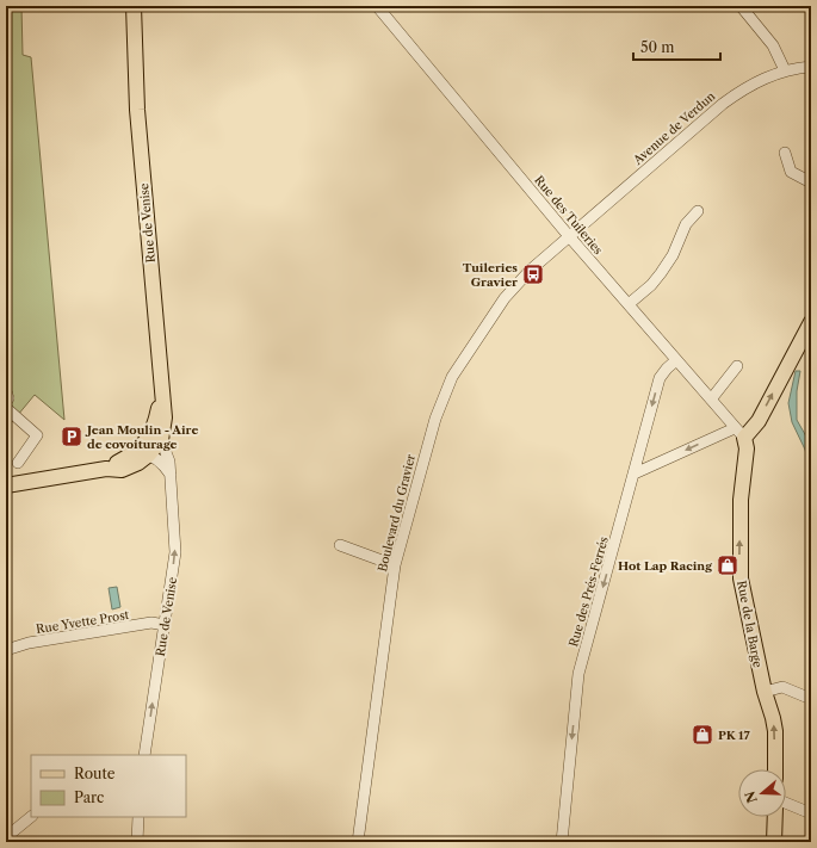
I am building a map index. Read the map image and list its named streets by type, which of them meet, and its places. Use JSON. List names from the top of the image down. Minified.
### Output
{"streets":{"main road":["Rue de Venise","Rue de la Barge"],"street":["Avenue de Verdun","Rue des Tuileries","Boulevard du Gravier","Rue des Prés-Ferrés","Rue Yvette Prost"]},"crossings":[["Avenue de Verdun","Rue des Tuileries"],["Avenue de Verdun","Boulevard du Gravier"],["Rue des Tuileries","Boulevard du Gravier"],["Rue des Tuileries","Rue des Prés-Ferrés"],["Rue des Tuileries","Rue de la Barge"],["Rue de Venise","Rue Yvette Prost"]],"one_way":["Rue de Venise","Rue des Prés-Ferrés","Rue de la Barge"],"places":{"bus stop":["Tuileries Gravier"],"parking":["Jean Moulin - Aire de covoiturage"],"shop":["Hot Lap Racing","PK 17"]},"legend":["Route","Parc"],"scale_bar":"50 m","north":"left"}
